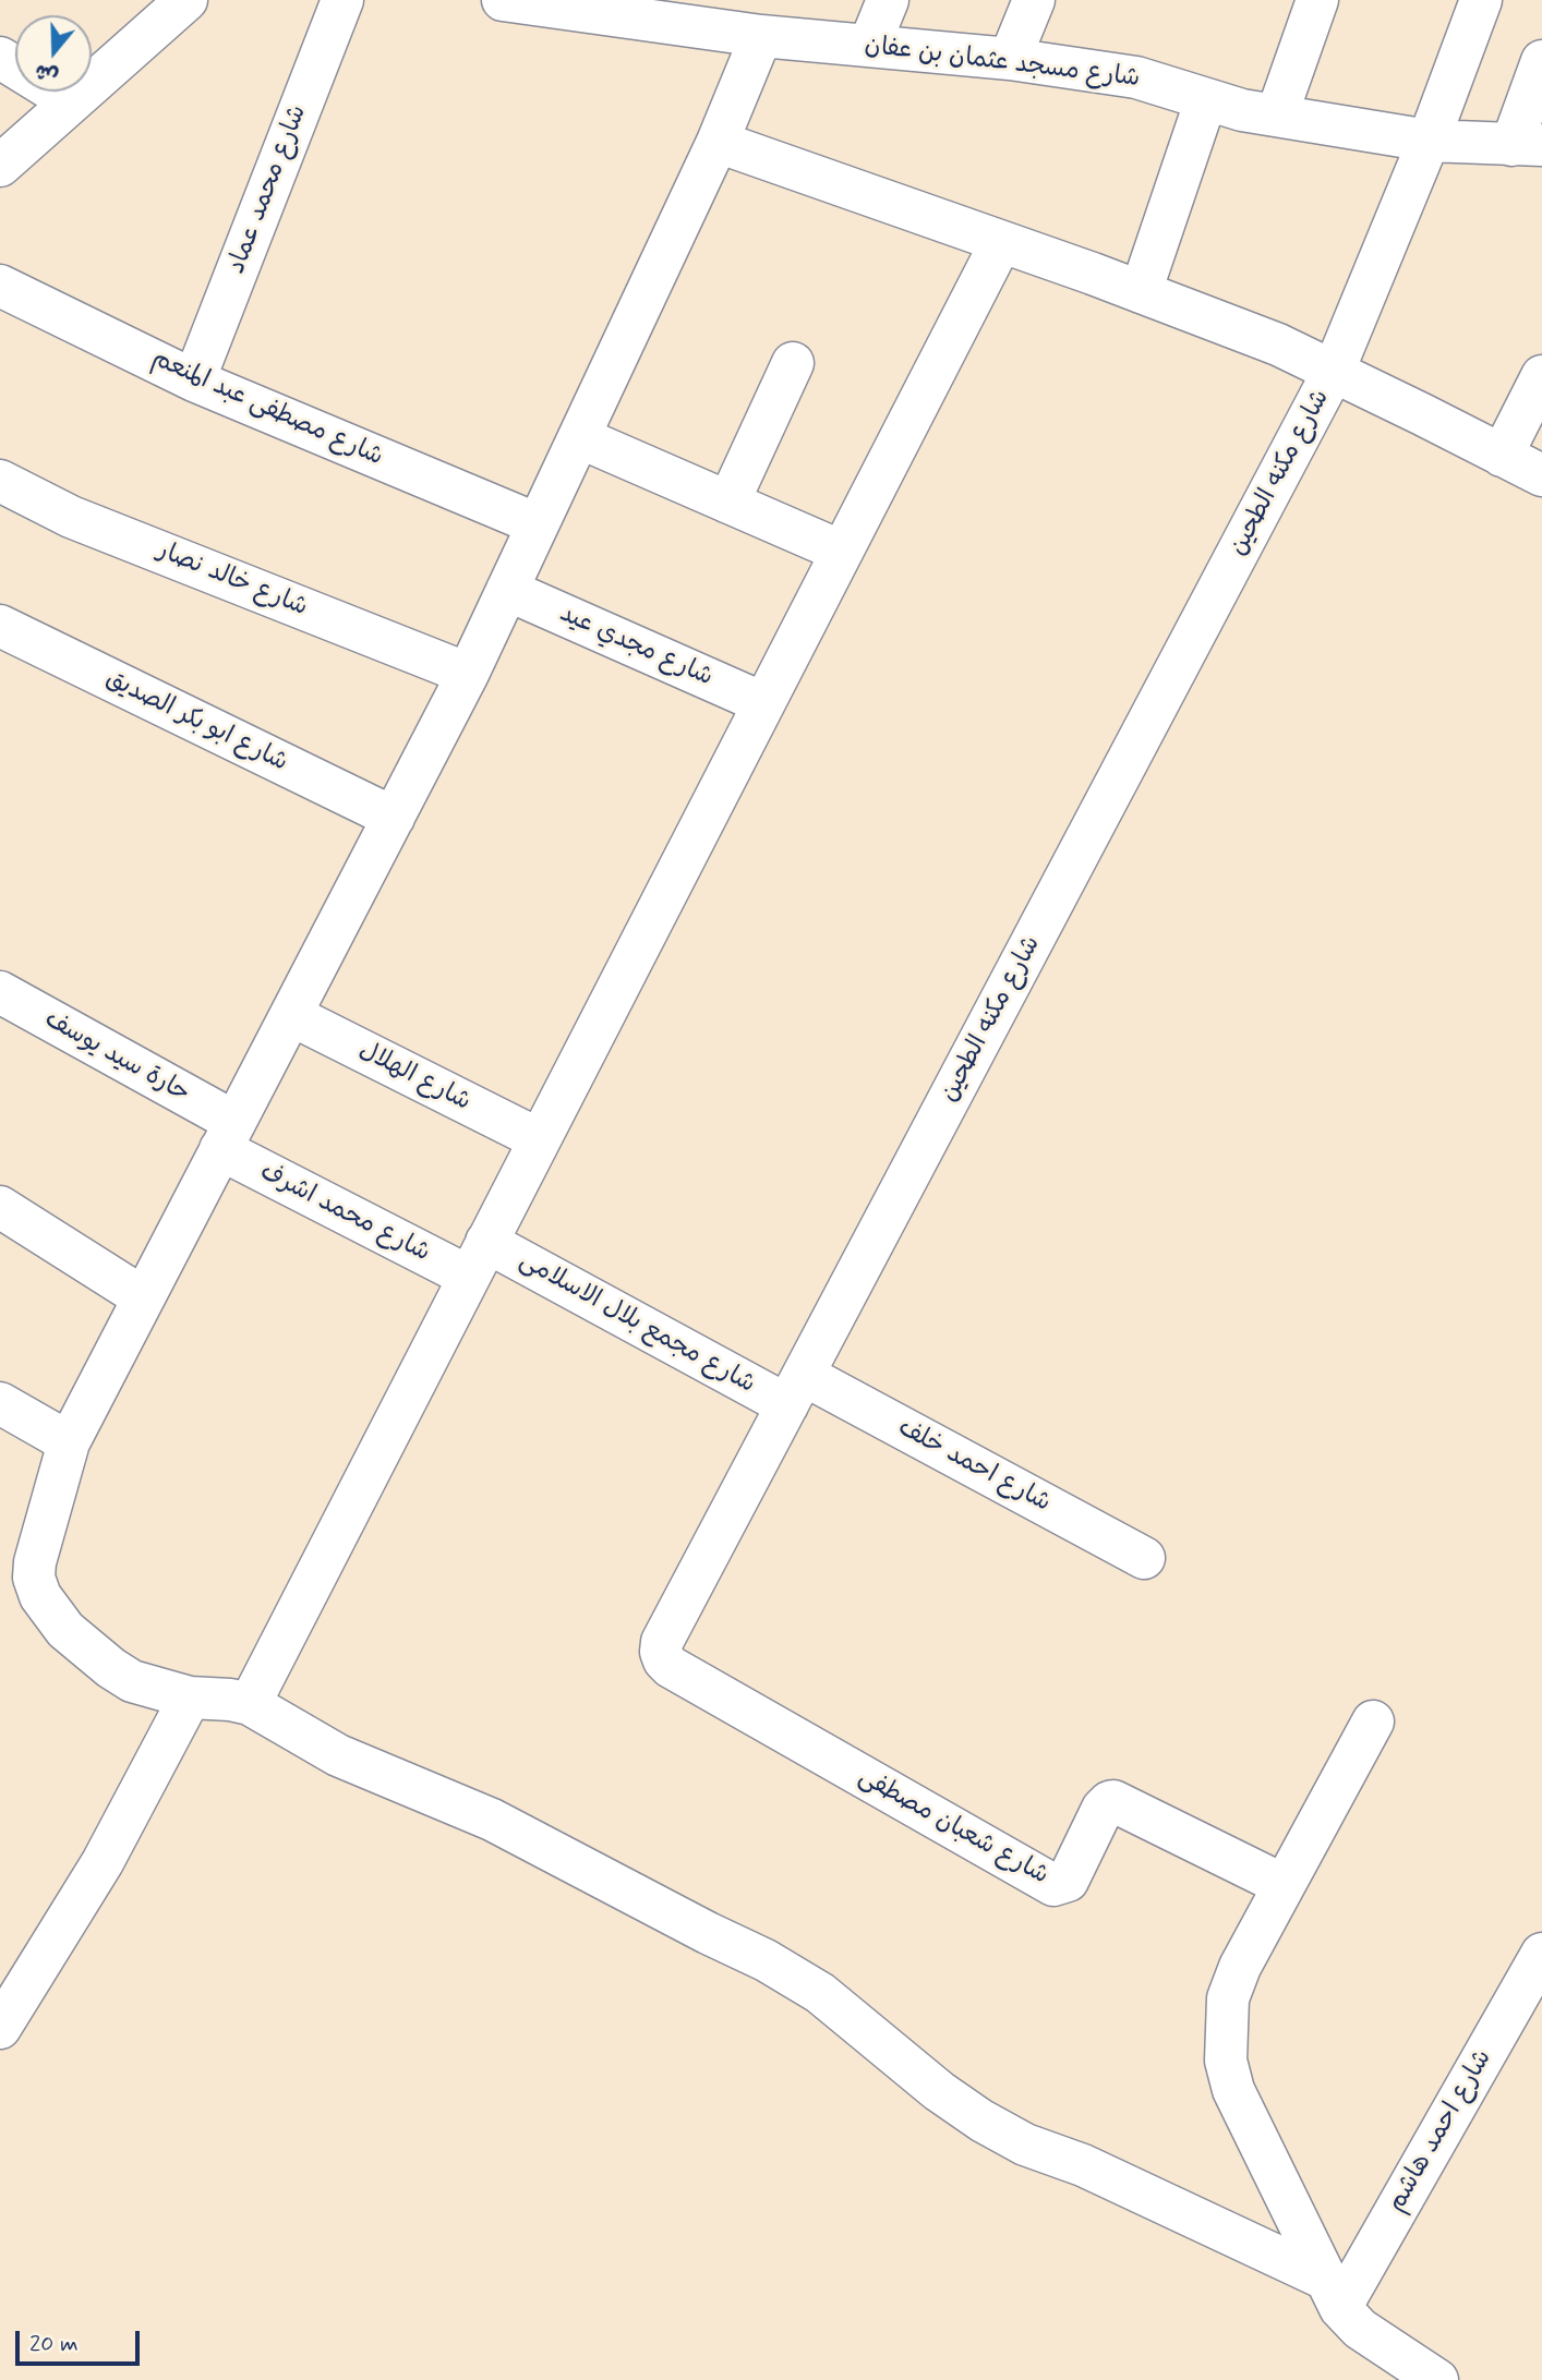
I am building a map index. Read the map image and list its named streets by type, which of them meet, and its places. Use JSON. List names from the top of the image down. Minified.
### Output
{"streets":{"street":["شارع مسجد عثمان بن عفان","شارع محمد عماد","شارع مصطفى عبد المنعم","شارع مكنه الطحين","شارع خالد نصار","شارع مجدي عيد","شارع ابو بكر الصديق","حارة سيد يوسف","شارع الهلال","شارع محمد اشرف","شارع مجمع بلال الاسلامى","شارع احمد خلف","شارع شعبان مصطفى","شارع احمد هاشم"]},"crossings":[["شارع مسجد عثمان بن عفان","شارع مكنه الطحين"],["شارع محمد عماد","شارع مصطفى عبد المنعم"],["شارع مكنه الطحين","شارع مجمع بلال الاسلامى"],["شارع مكنه الطحين","شارع احمد خلف"],["شارع مكنه الطحين","شارع شعبان مصطفى"],["حارة سيد يوسف","شارع محمد اشرف"],["شارع محمد اشرف","شارع مجمع بلال الاسلامى"],["شارع مجمع بلال الاسلامى","شارع احمد خلف"]],"scale_bar":"20 m","north":"bottom"}
